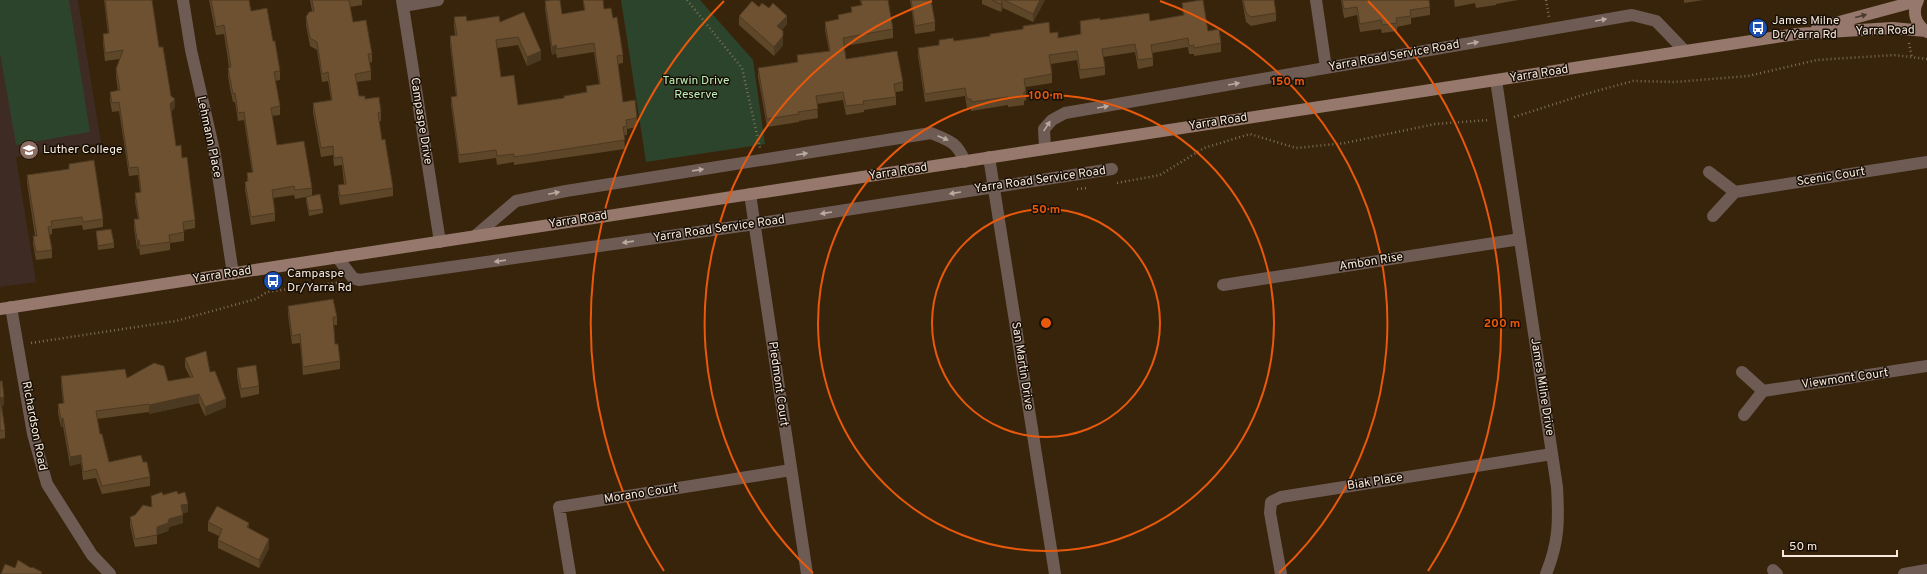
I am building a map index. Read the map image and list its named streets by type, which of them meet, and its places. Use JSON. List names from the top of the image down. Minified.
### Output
{"streets":{"main road":["Yarra Road"],"street":["Yarra Road Service Road","Campaspe Drive","Lehmann Place","Scenic Court","Ambon Rise","San Martin Drive","Viewmont Court","Piedmont Court","James Milne Drive","Richardson Road","Biak Place","Morano Court"]},"crossings":[["Yarra Road","Yarra Road Service Road"],["Yarra Road","Campaspe Drive"],["Yarra Road","Lehmann Place"],["Yarra Road","San Martin Drive"],["Yarra Road","Piedmont Court"],["Yarra Road","James Milne Drive"],["Yarra Road","Richardson Road"],["Yarra Road Service Road","San Martin Drive"],["Yarra Road Service Road","Piedmont Court"],["Ambon Rise","James Milne Drive"],["Piedmont Court","Morano Court"],["James Milne Drive","Biak Place"]],"parks":["Tarwin Drive Reserve"],"places":{"bus stop":["James Milne Dr/Yarra Rd","Campaspe Dr/Yarra Rd"],"school or university":["Luther College"]},"scale_bar":"50 m","rings":["150 m","100 m","50 m","200 m"]}
